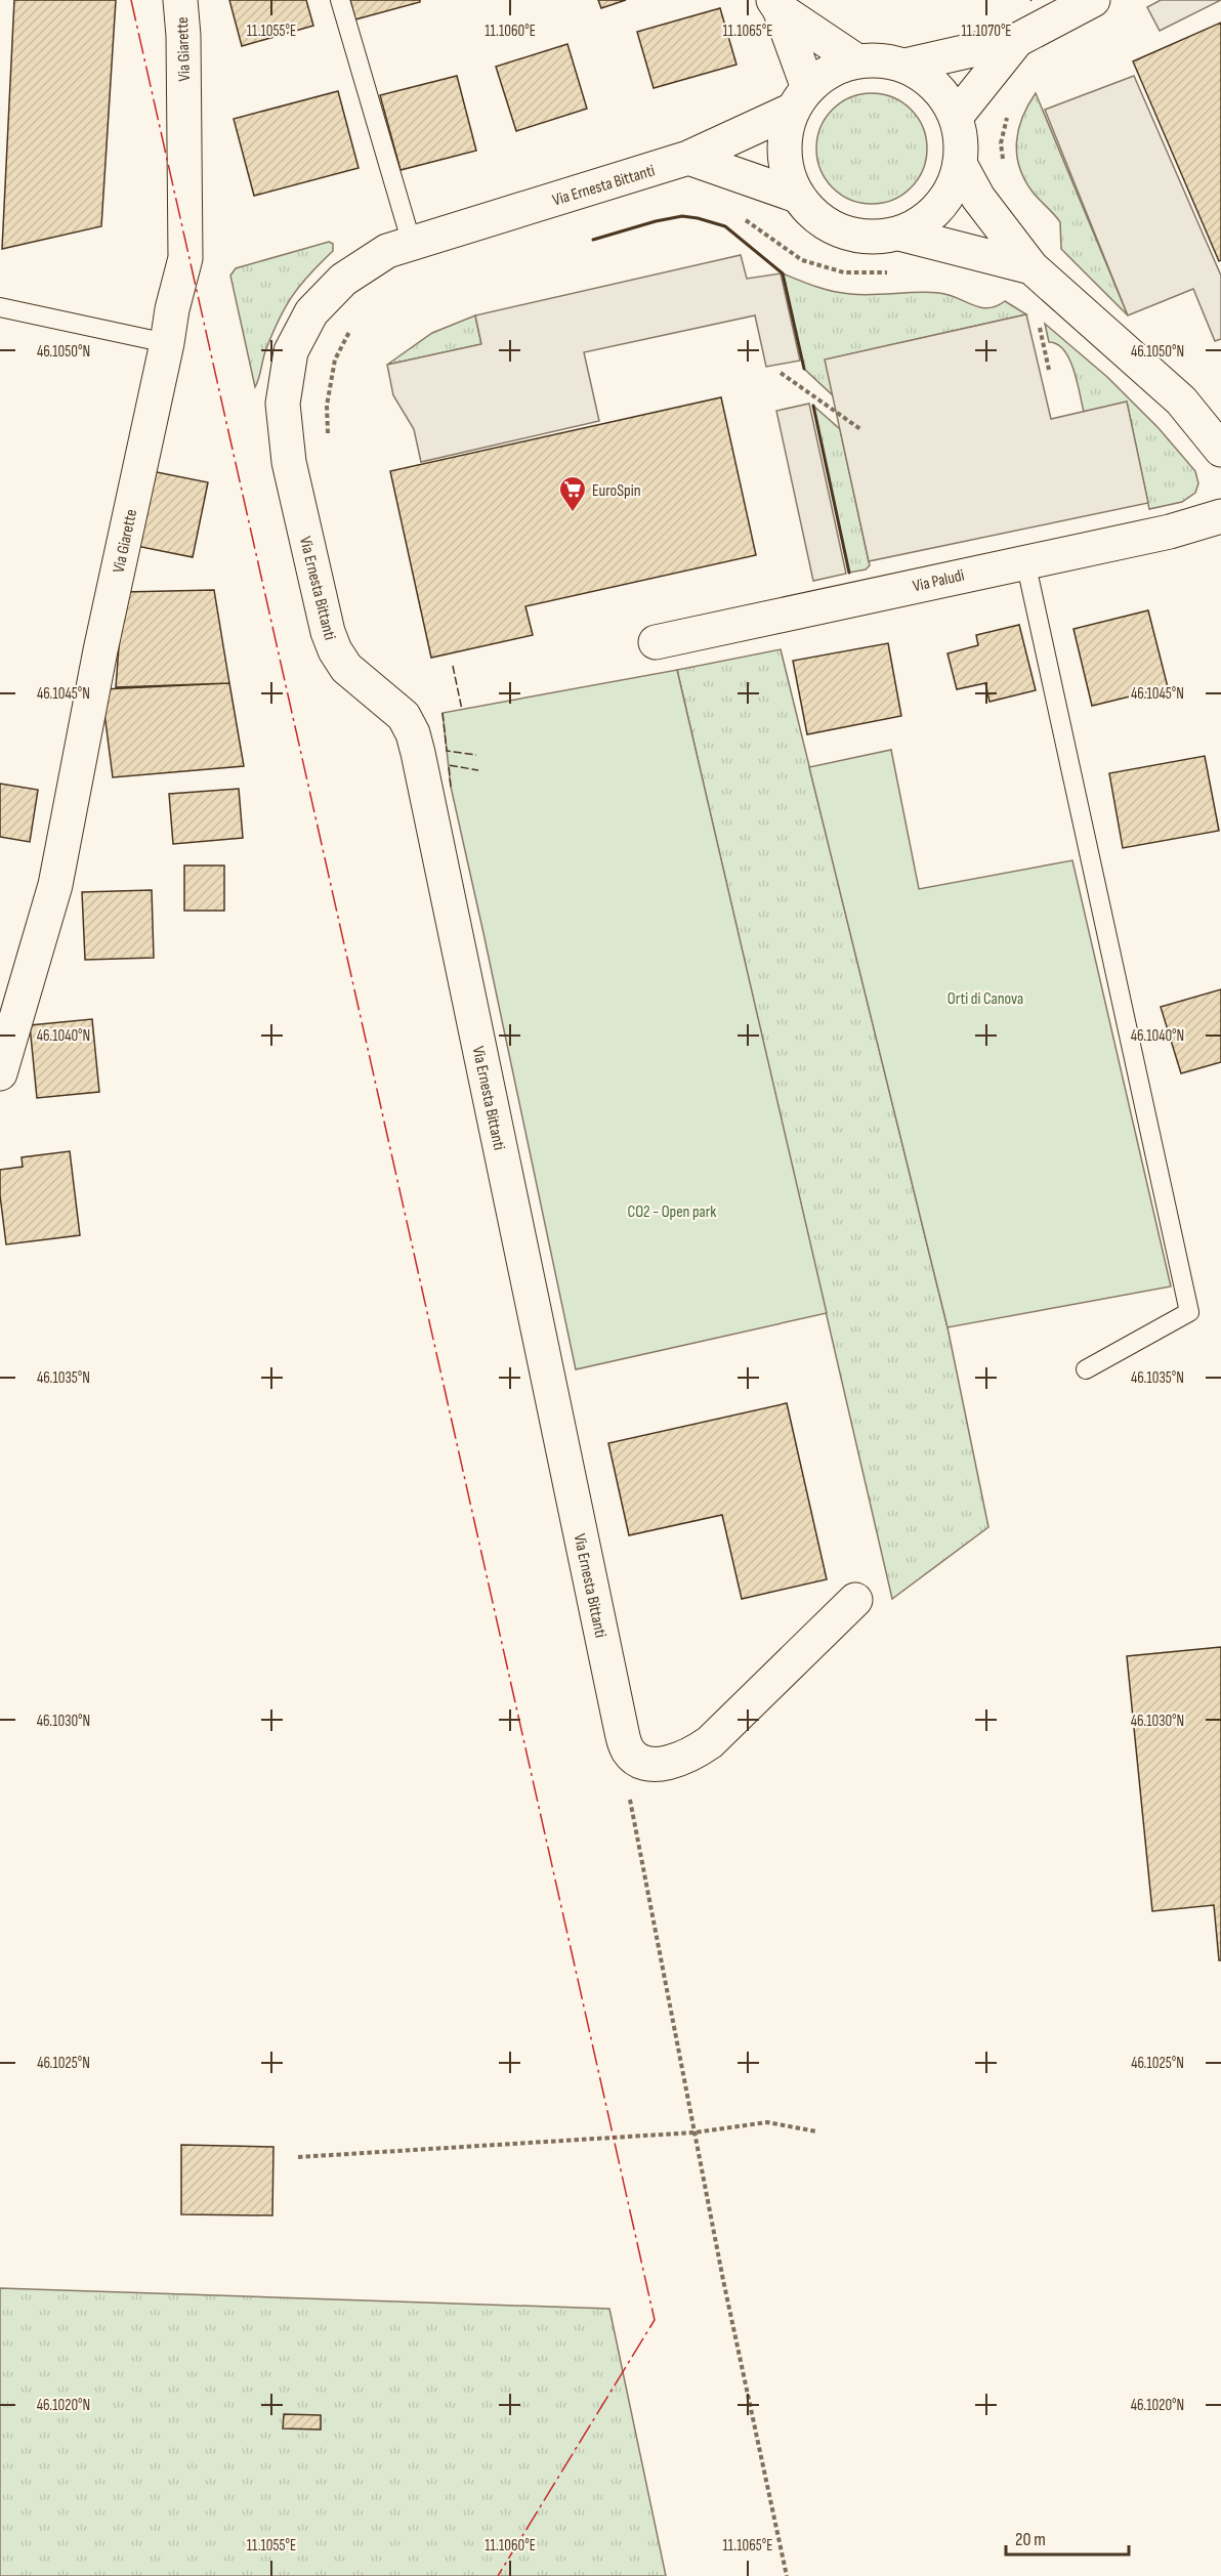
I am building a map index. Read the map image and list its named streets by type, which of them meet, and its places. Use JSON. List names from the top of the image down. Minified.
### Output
{"streets":{"street":["Via Giarette","Via Ernesta Bittanti","Via Paludi"]},"parks":["Orti di Canova","CO2 - Open park"],"places":{"supermarket":["EuroSpin"]},"scale_bar":"20 m","coordinates":["11.1055°E","11.1060°E","11.1065°E","11.1070°E","46.1050°N","46.1045°N","46.1040°N","46.1035°N","46.1030°N","46.1025°N","46.1020°N"]}
